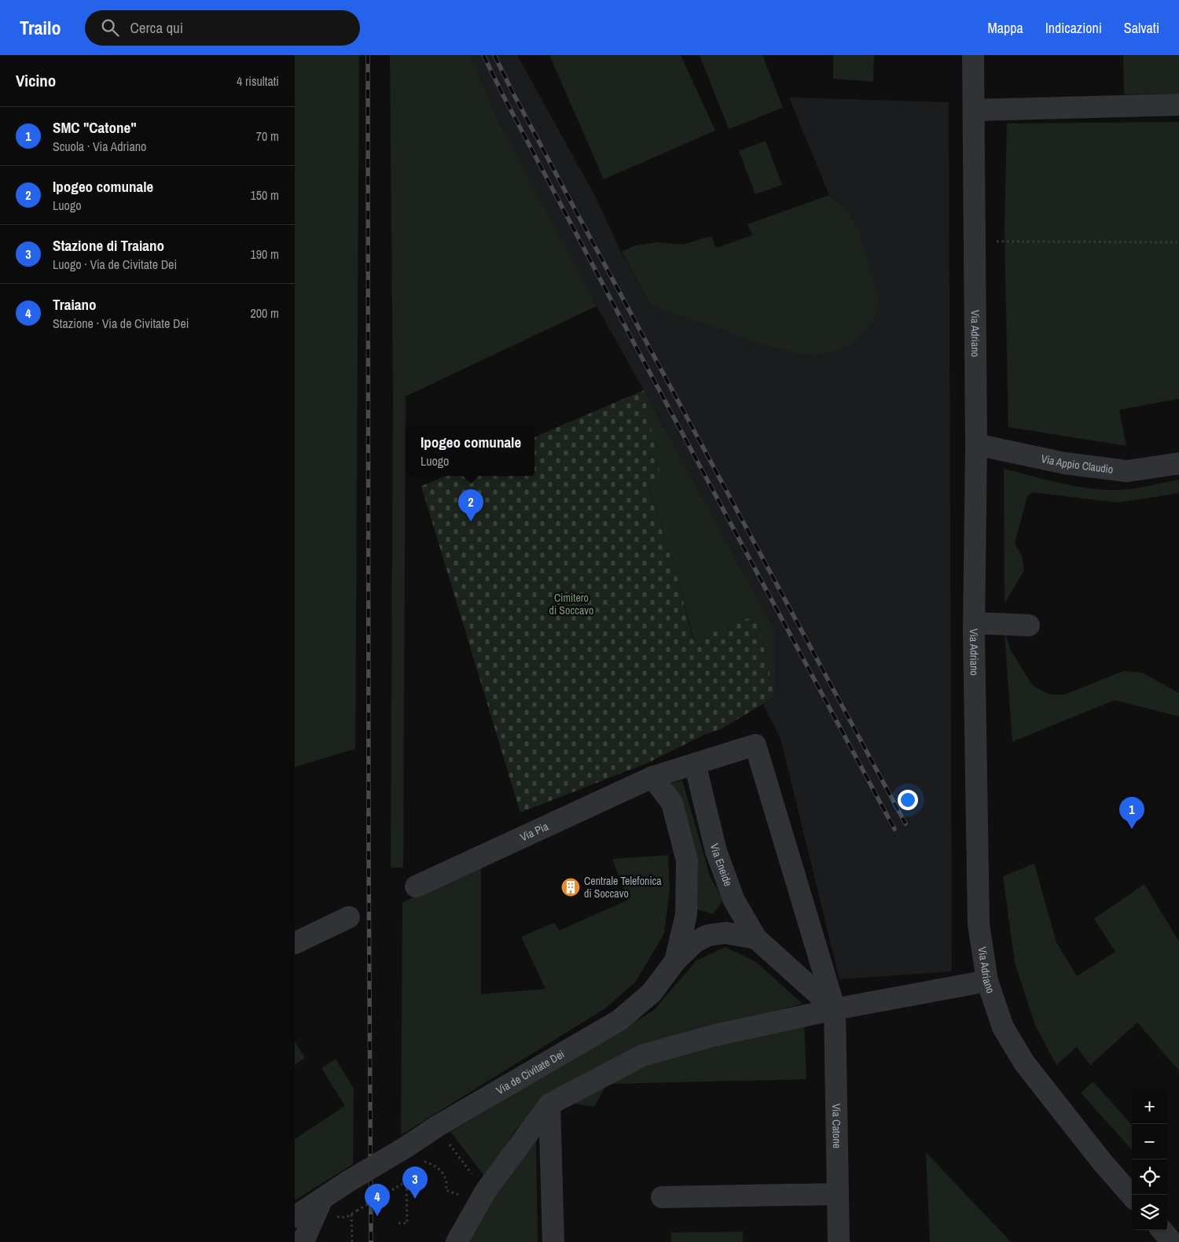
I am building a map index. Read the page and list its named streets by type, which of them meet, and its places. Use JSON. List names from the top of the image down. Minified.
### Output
{"streets":{"street":["Via Adriano","Via Appio Claudio","Via Pia","Via Eneide","Via de Civitate Dei","Via Catone"]},"crossings":[["Via Adriano","Via Appio Claudio"],["Via Eneide","Via de Civitate Dei"],["Via Eneide","Via Catone"]],"parks":["Cimitero di Soccavo"],"places":{"building":["Centrale Telefonica di Soccavo"]},"page":{"header":"Trailo","search":"Cerca qui","nav":["Mappa","Indicazioni","Salvati"],"heading":["Vicino","4 risultati"],"list":[{"mark":"1","name":"SMC \"Catone\"","note":"Scuola · Via Adriano","value":"70 m"},{"mark":"2","name":"Ipogeo comunale","note":"Luogo","value":"150 m"},{"mark":"3","name":"Stazione di Traiano","note":"Luogo · Via de Civitate Dei","value":"190 m"},{"mark":"4","name":"Traiano","note":"Stazione · Via de Civitate Dei","value":"200 m"}],"popup":["Ipogeo comunale","Luogo"],"pins":["2","1","3","4"],"map_buttons":["+","−"]}}
